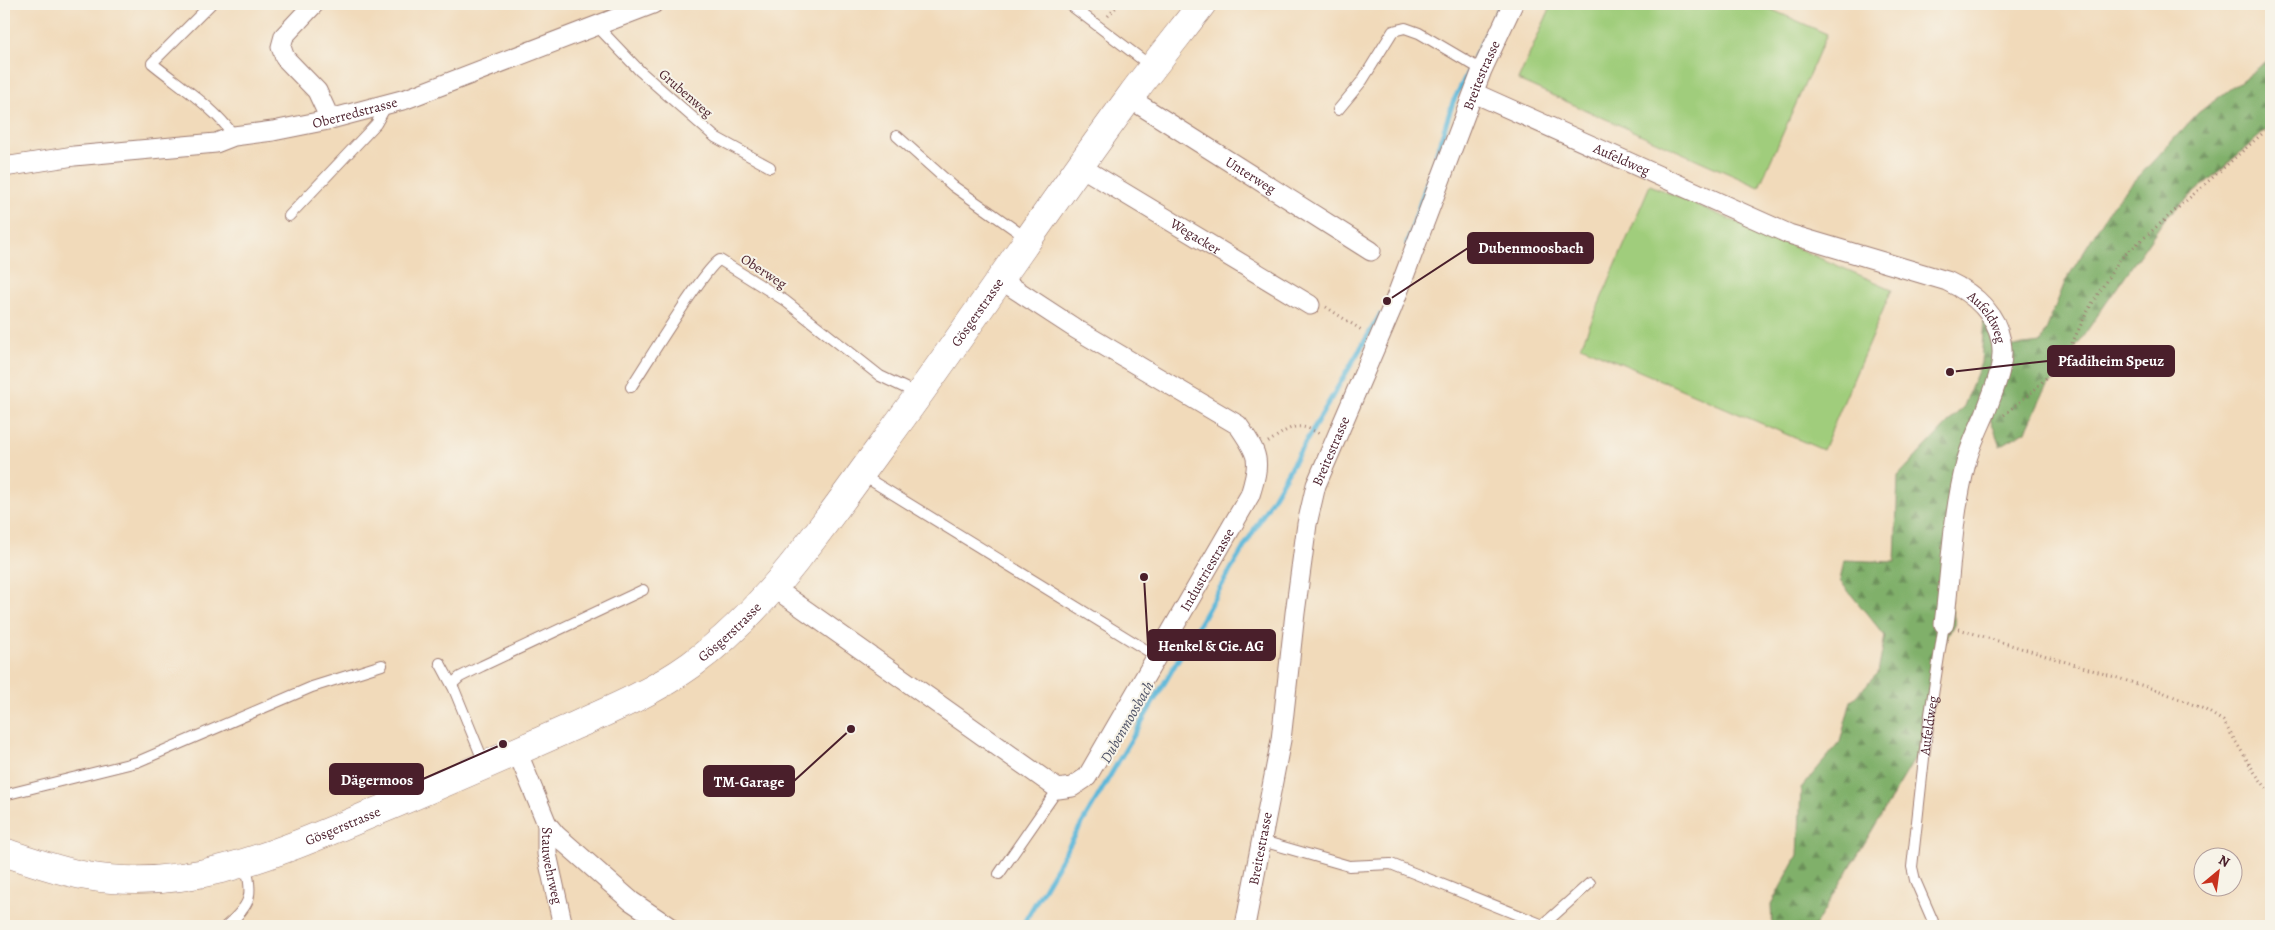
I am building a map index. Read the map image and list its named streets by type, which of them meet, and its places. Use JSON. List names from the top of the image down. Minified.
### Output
{"streets":{"main road":["Gösgerstrasse"],"street":["Breitestrasse","Oberredstrasse","Aufeldweg","Unterweg","Wegacker","Industriestrasse","Stauwehrweg"],"lane":["Grubenweg","Oberweg"]},"crossings":[["Breitestrasse","Aufeldweg"],["Grubenweg","Oberredstrasse"],["Unterweg","Gösgerstrasse"],["Wegacker","Gösgerstrasse"],["Oberweg","Gösgerstrasse"],["Gösgerstrasse","Stauwehrweg"]],"water":["Dubenmoosbach"],"places":["Dubenmoosbach","Pfadiheim Speuz","Henkel & Cie. AG","TM-Garage","Dägermoos"],"north":"top right"}
